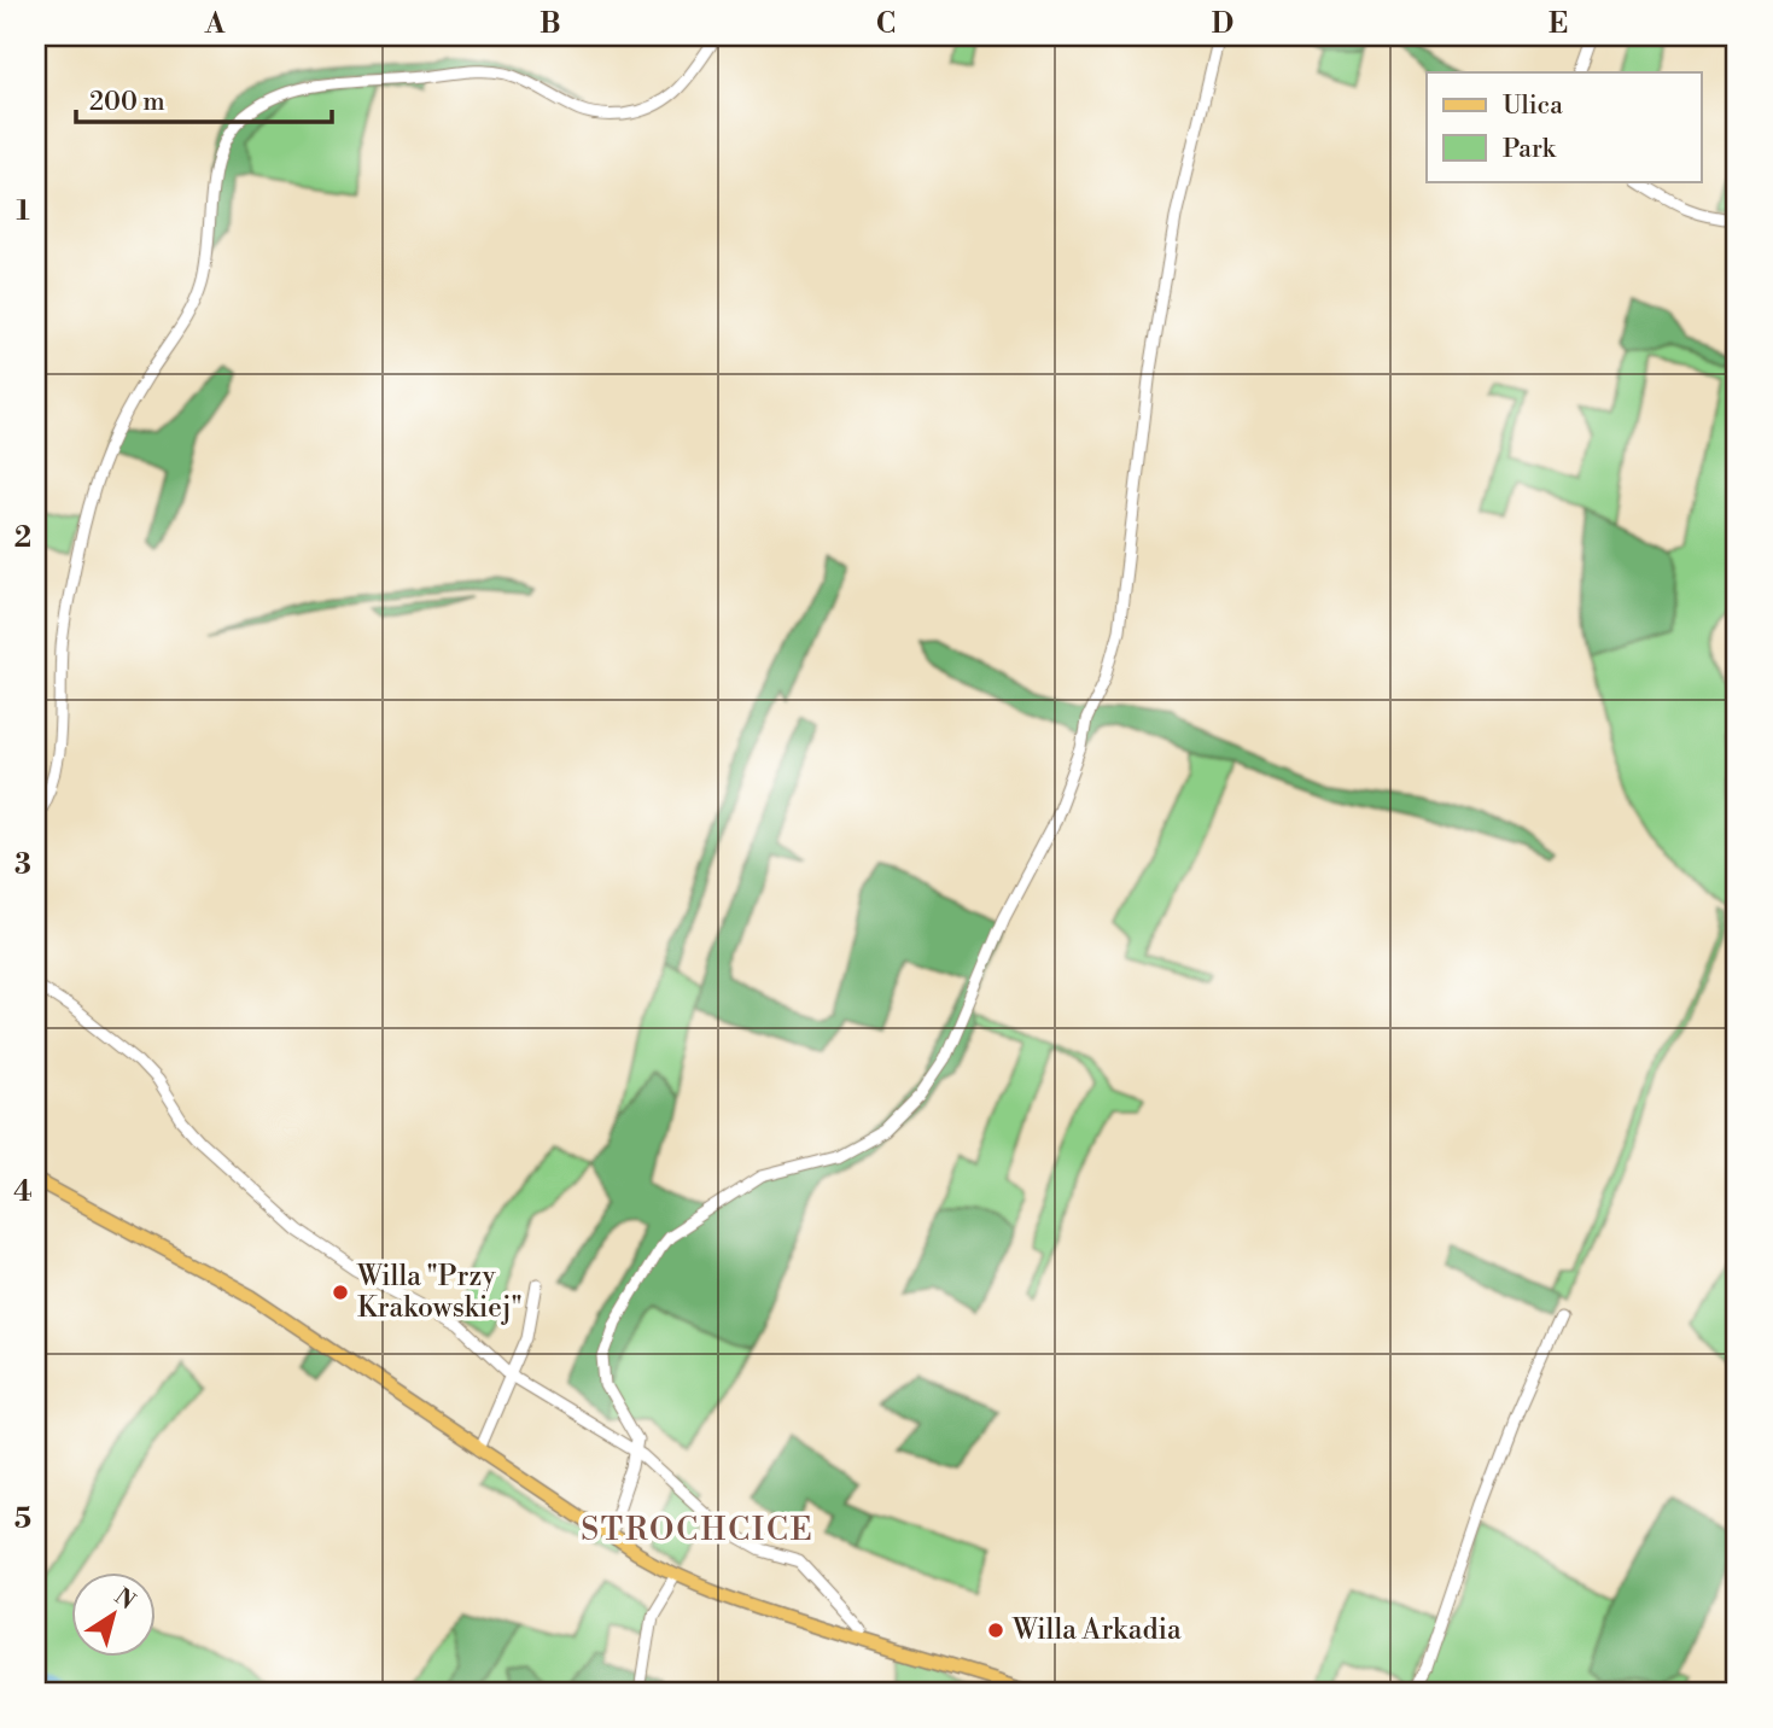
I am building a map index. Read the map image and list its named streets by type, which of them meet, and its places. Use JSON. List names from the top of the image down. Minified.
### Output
{"districts":["STROCHCICE"],"places":["Willa \"Przy Krakowskiej\"","Willa Arkadia"],"legend":["Ulica","Park"],"scale_bar":"200 m","north":"top right","grid":{"columns":["A","B","C","D","E"],"rows":["1","2","3","4","5"]}}
